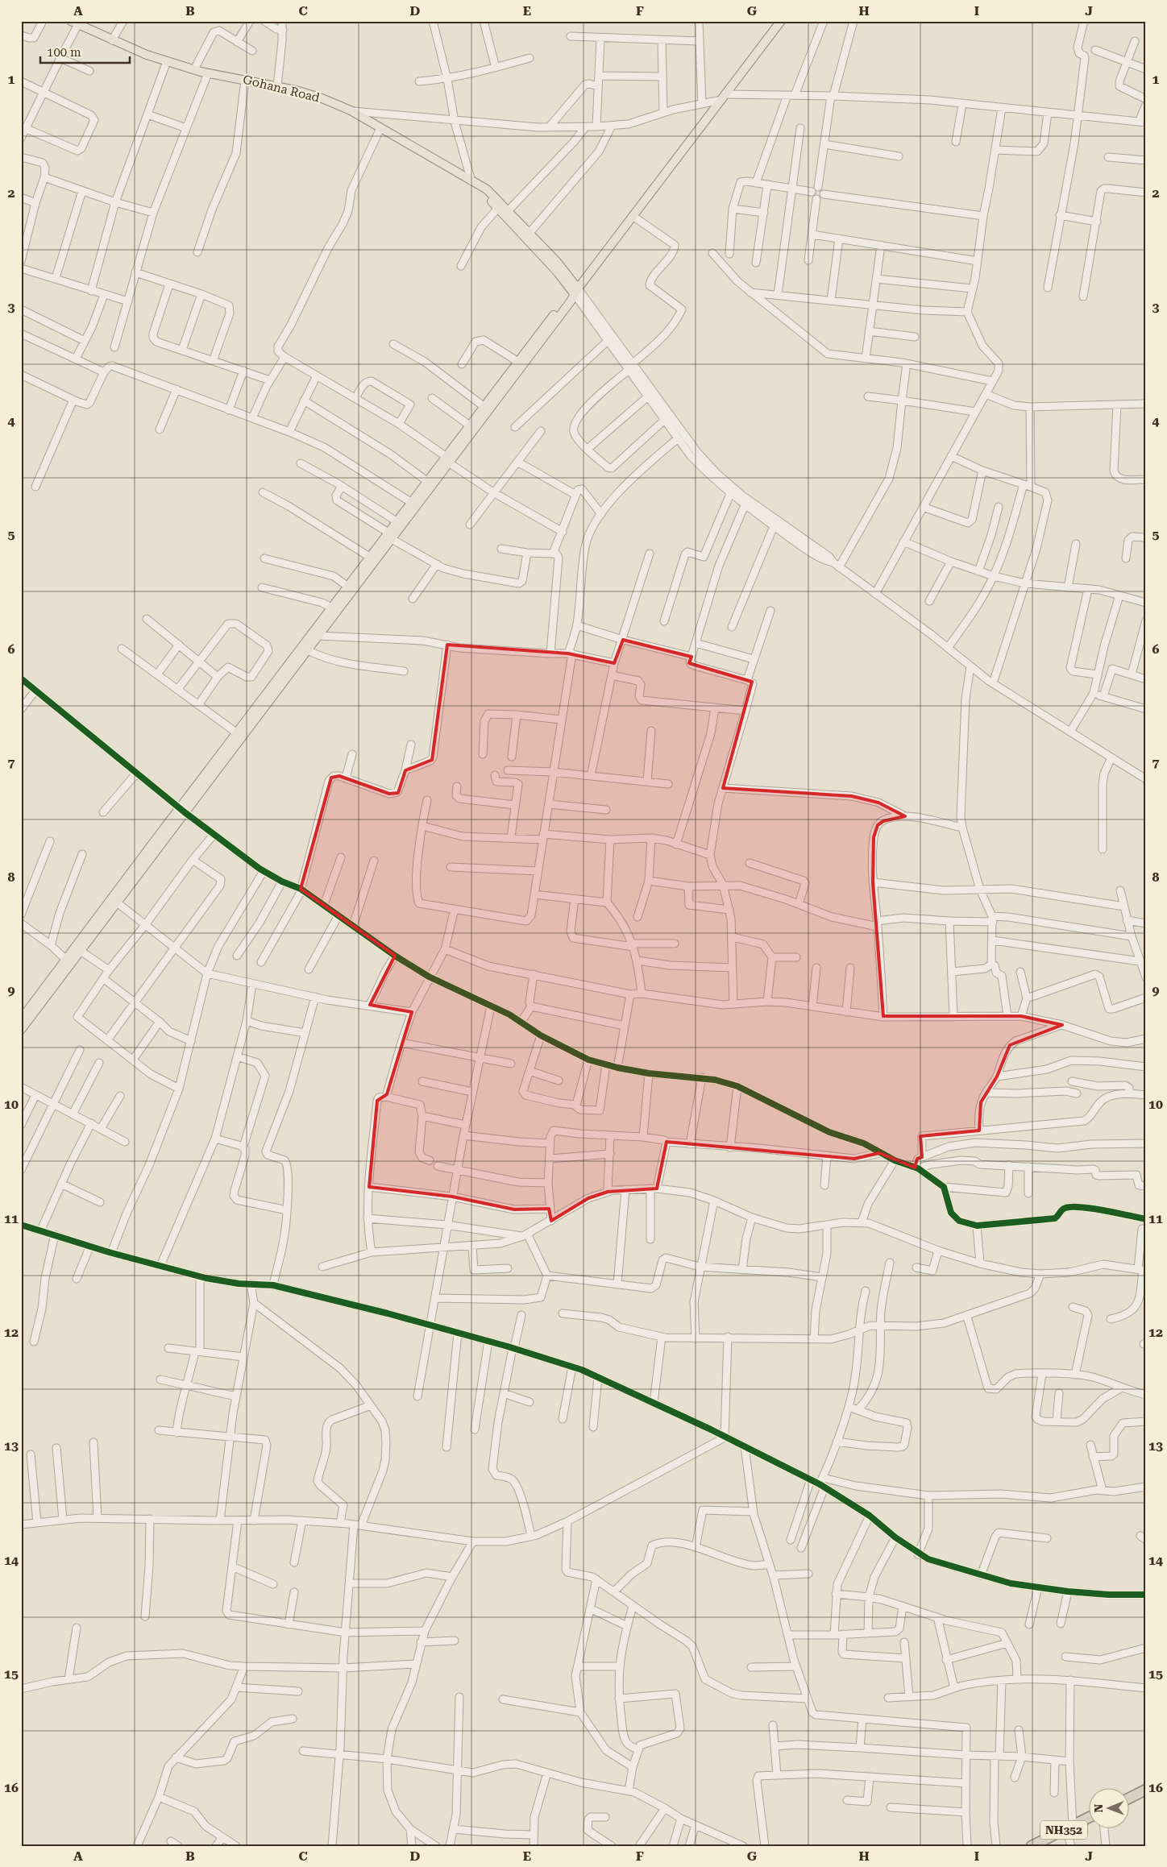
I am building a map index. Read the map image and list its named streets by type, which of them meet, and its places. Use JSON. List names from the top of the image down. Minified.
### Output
{"streets":{"highway":["NH352"],"main road":["Gohana Road"]},"scale_bar":"100 m","north":"left","grid":{"columns":["A","B","C","D","E","F","G","H","I","J"],"rows":["1","2","3","4","5","6","7","8","9","10","11","12","13","14","15","16"]}}
